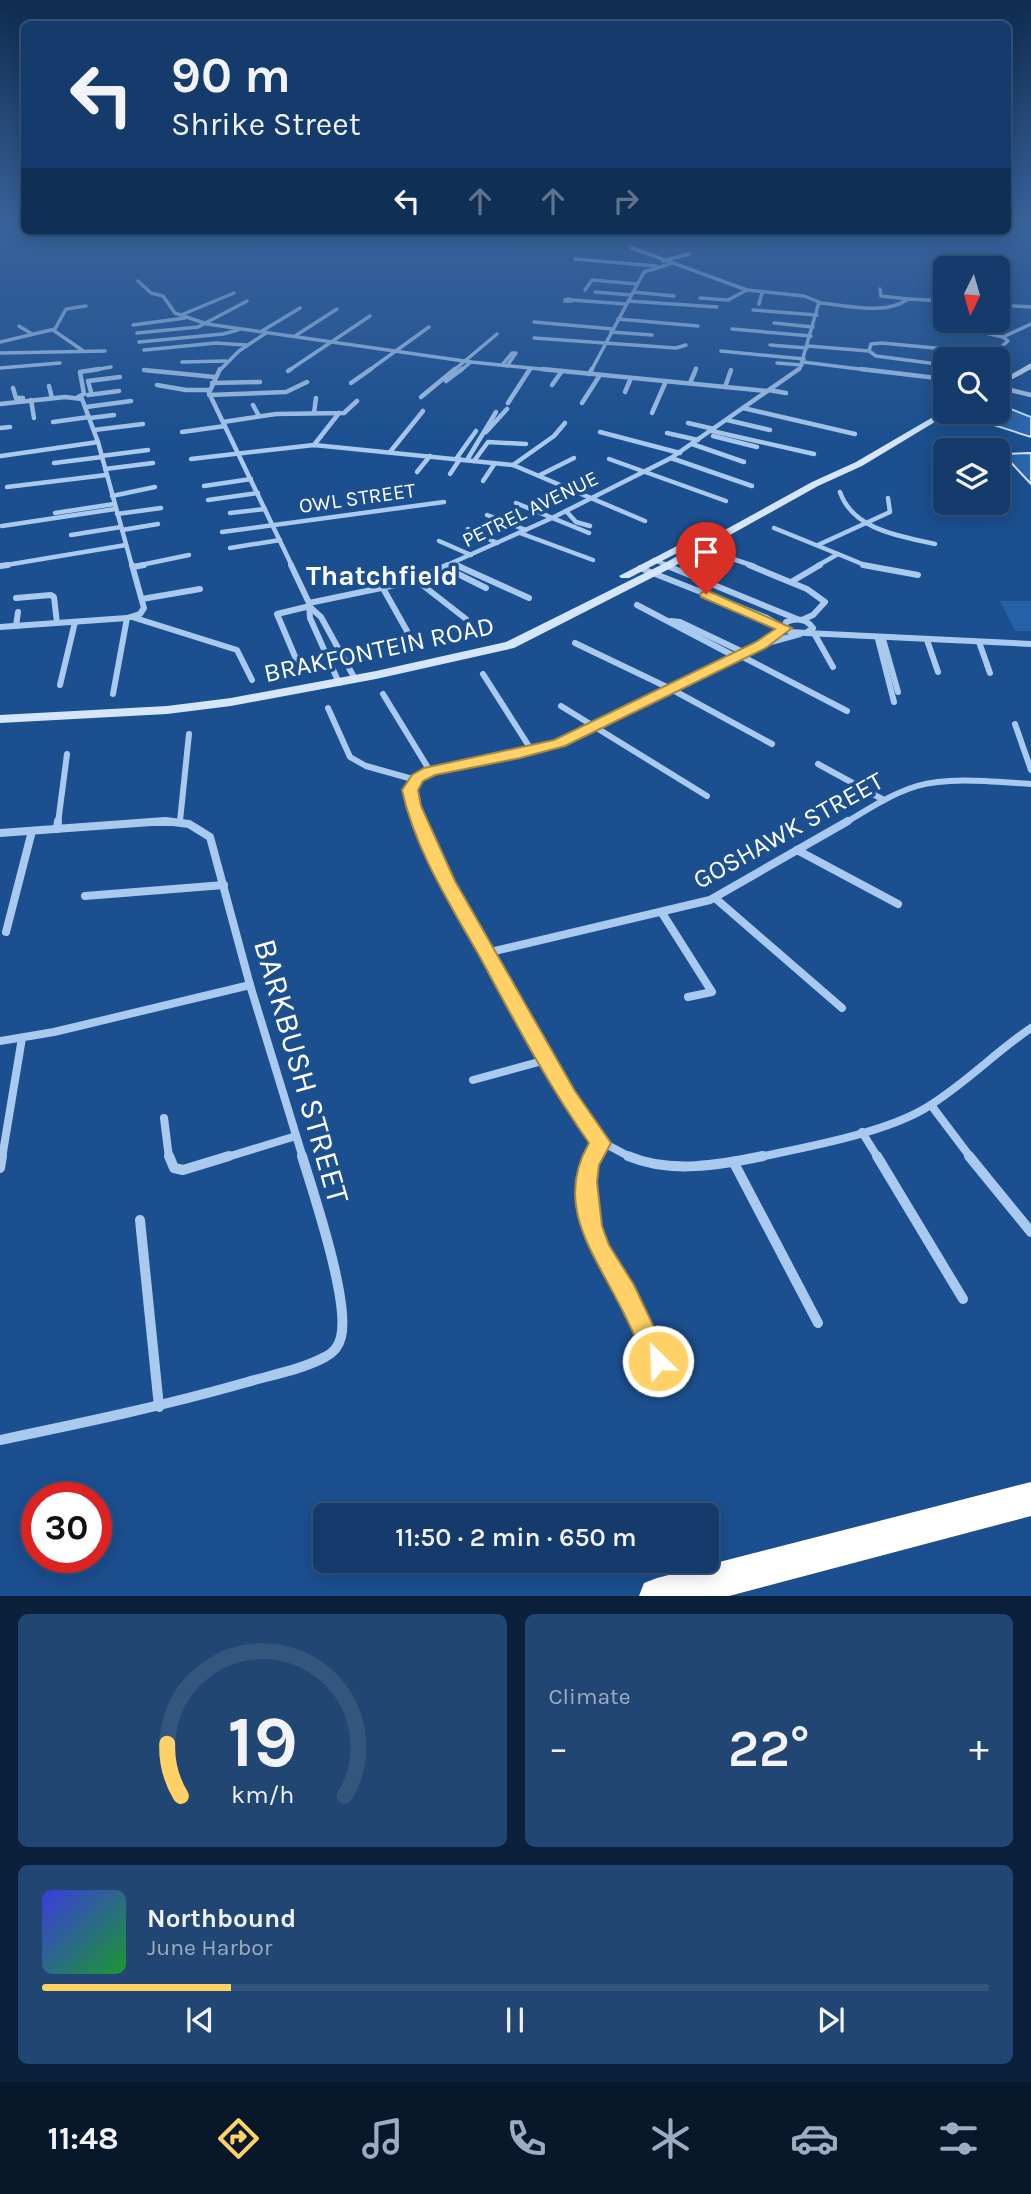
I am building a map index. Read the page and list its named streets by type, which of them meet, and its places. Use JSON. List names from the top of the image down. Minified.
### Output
{"streets":{"street":["OWL STREET","PETREL AVENUE","BRAKFONTEIN ROAD","GOSHAWK STREET","BARKBUSH STREET"]},"districts":["Thatchfield"],"north":"bottom","page":{"turn":["90 m","Shrike Street"],"limit":"30","trip":"11:50 · 2 min · 650 m","tile":"Climate","heat":["−","22°","+"],"song":["Northbound","June Harbor"],"tabs":"11:48","gauge":["19","km/h"]}}
